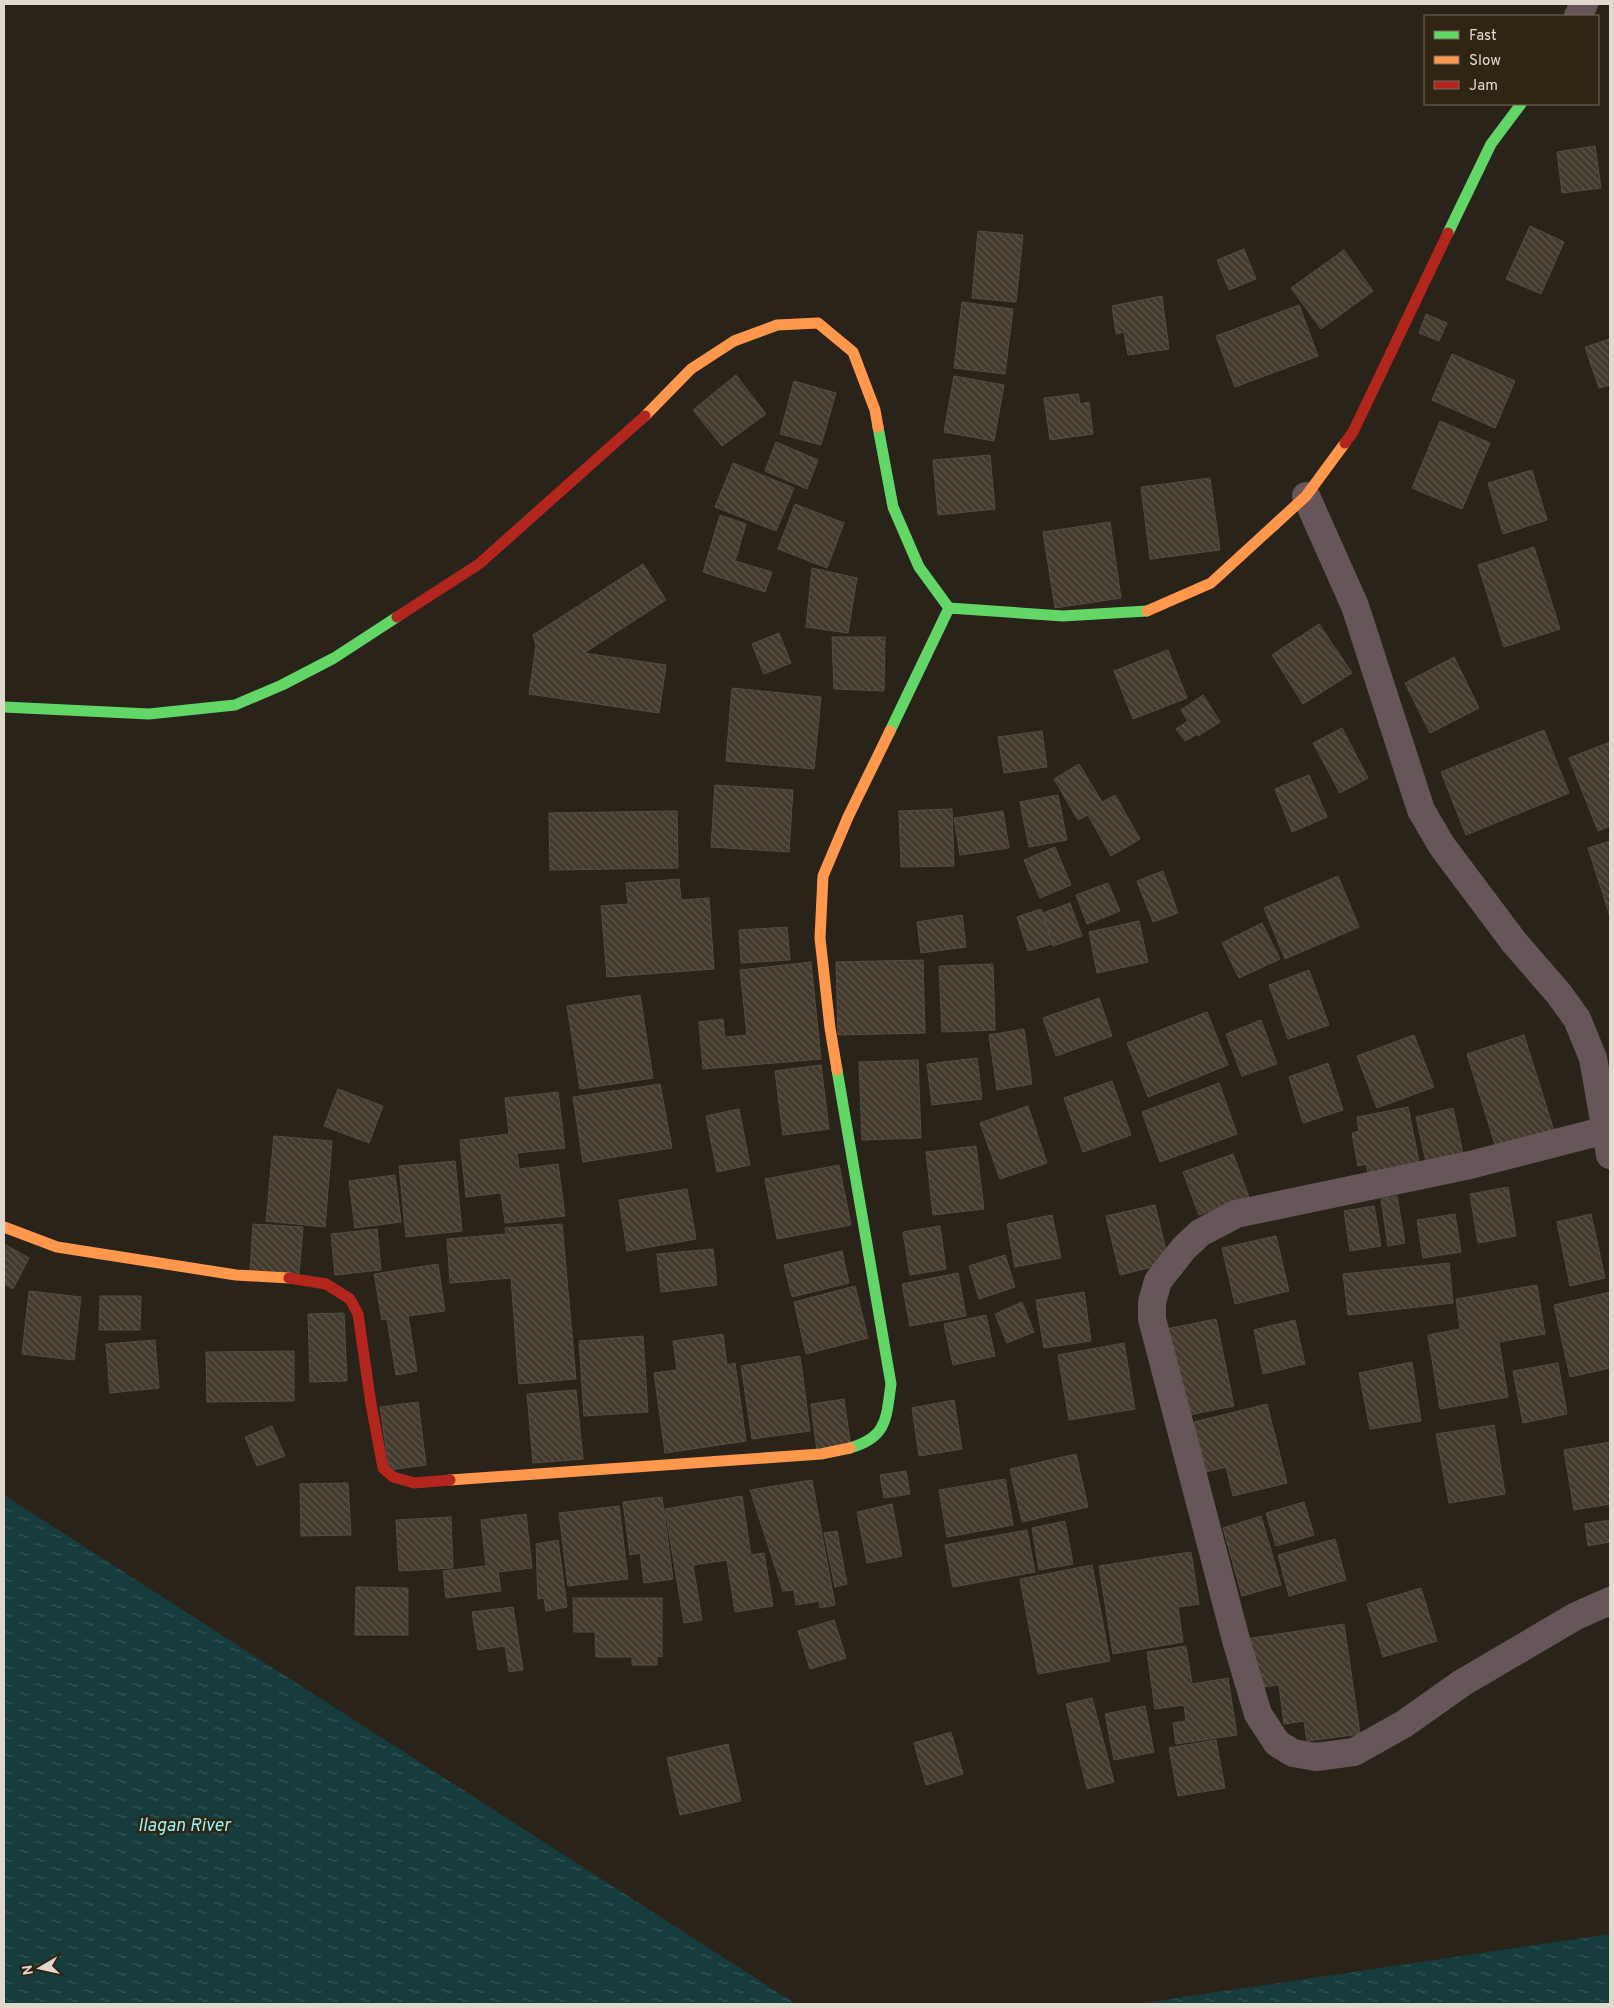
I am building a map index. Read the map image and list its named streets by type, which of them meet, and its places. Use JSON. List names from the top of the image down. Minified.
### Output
{"water":["Ilagan River"],"legend":["Fast","Slow","Jam"],"north":"left"}
